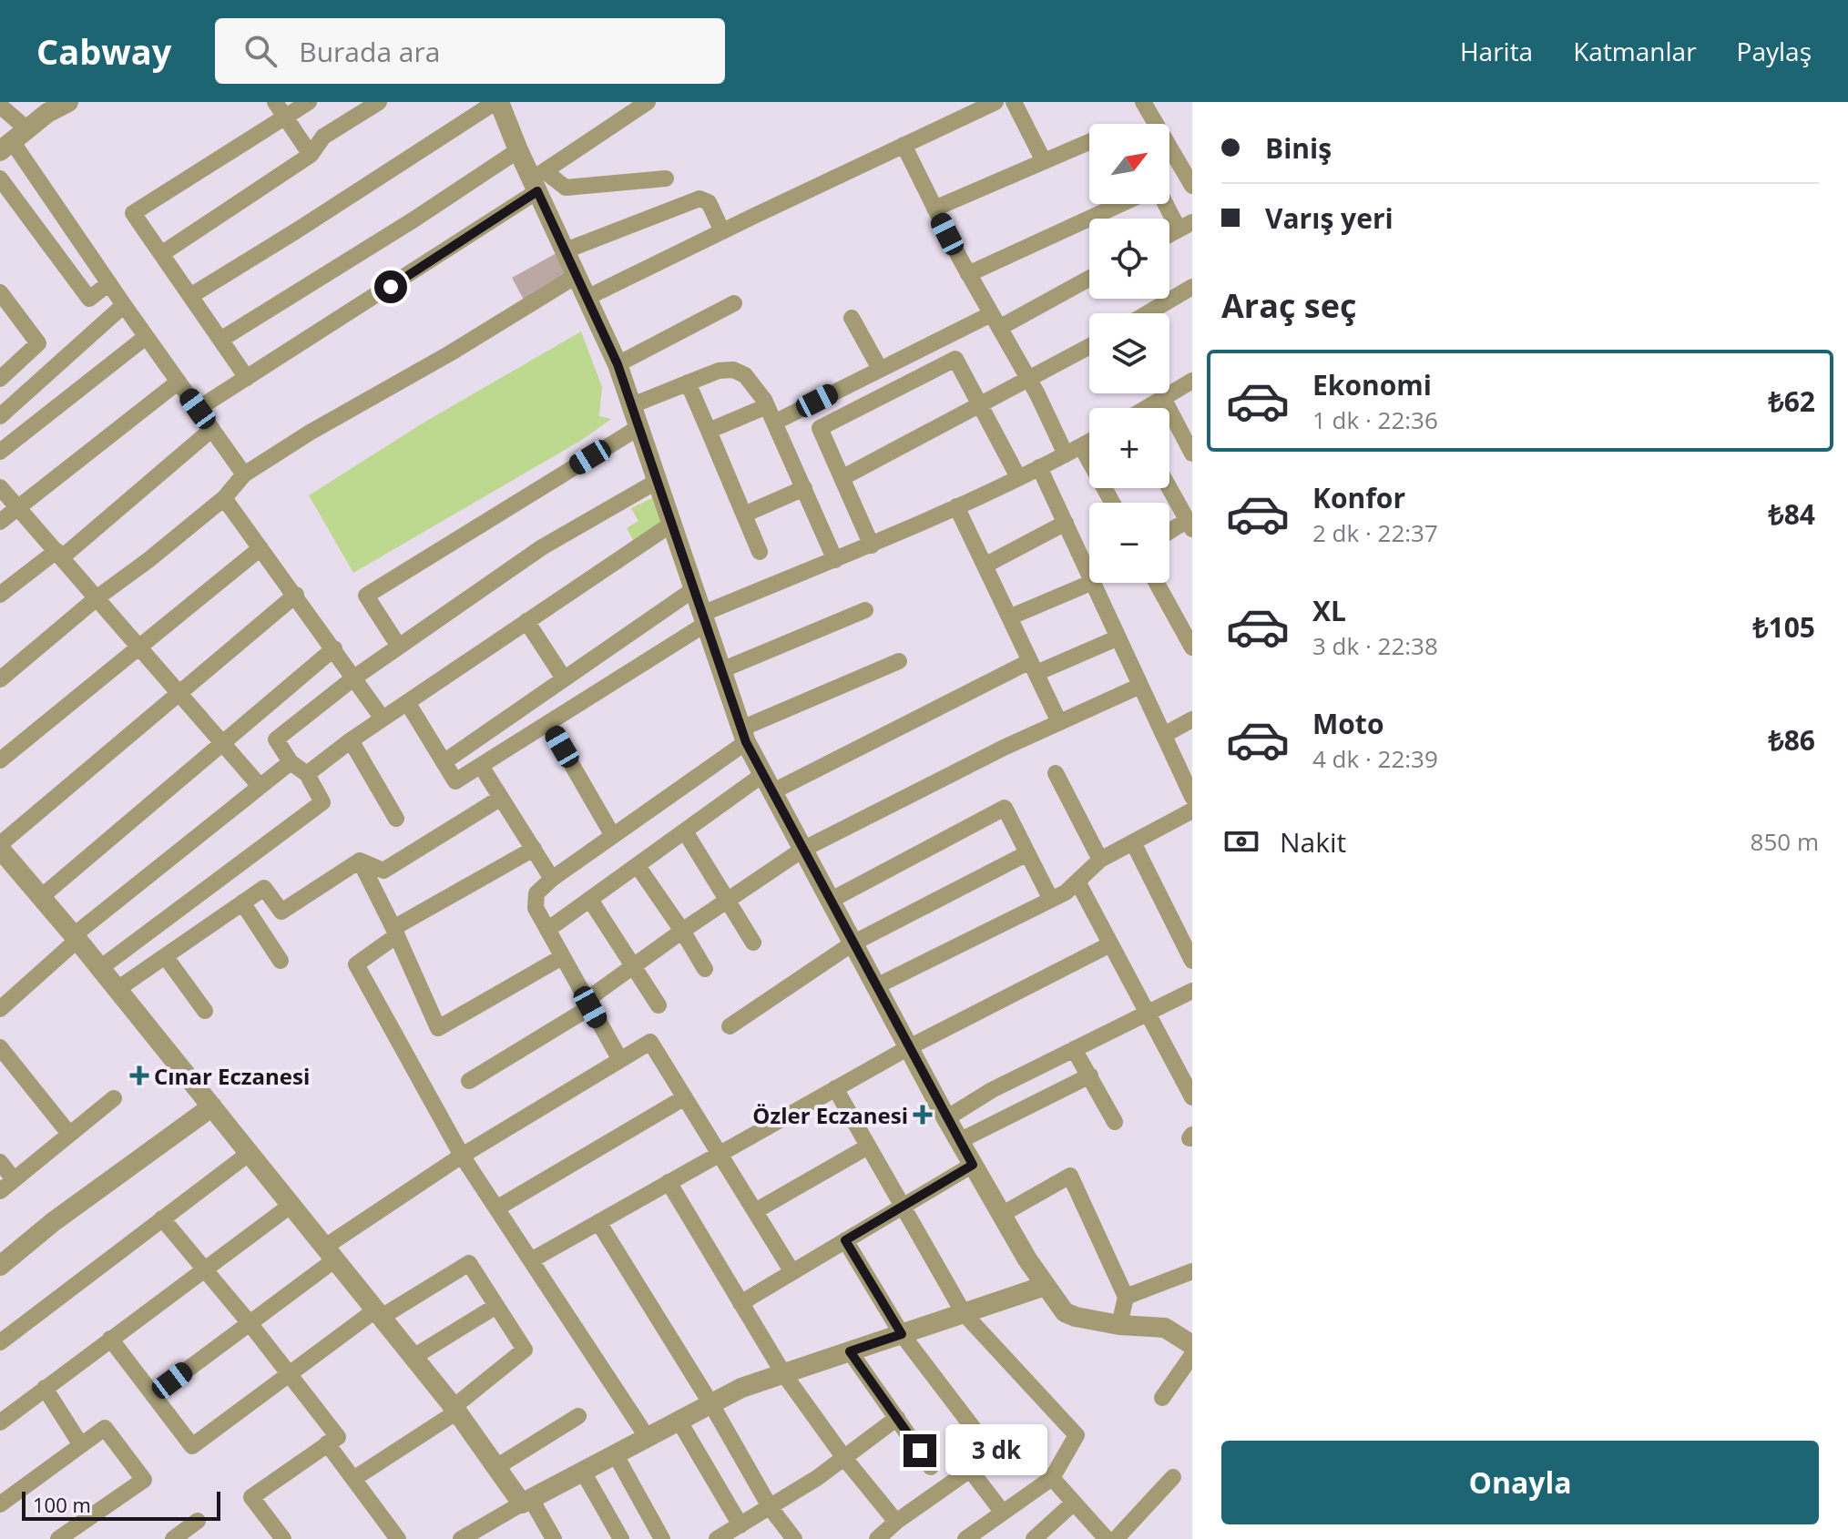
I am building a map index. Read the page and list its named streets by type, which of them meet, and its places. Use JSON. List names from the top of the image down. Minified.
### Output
{"places":{"health":["Cınar Eczanesi","Özler Eczanesi"]},"scale_bar":"100 m","north":"top right","page":{"header":"Cabway","search":"Burada ara","nav":["Harita","Katmanlar","Paylaş"],"banner":["Biniş","Varış yeri"],"map_buttons":["+","−"],"heading":"Araç seç","list":[{"name":"Ekonomi","note":"1 dk · 22:36","value":"₺62"},{"name":"Konfor","note":"2 dk · 22:37","value":"₺84"},{"name":"XL","note":"3 dk · 22:38","value":"₺105"},{"name":"Moto","note":"4 dk · 22:39","value":"₺86"}],"pay":["Nakit","850 m"],"bubble":"3 dk","buttons":"Onayla","scale":"100 m"}}
